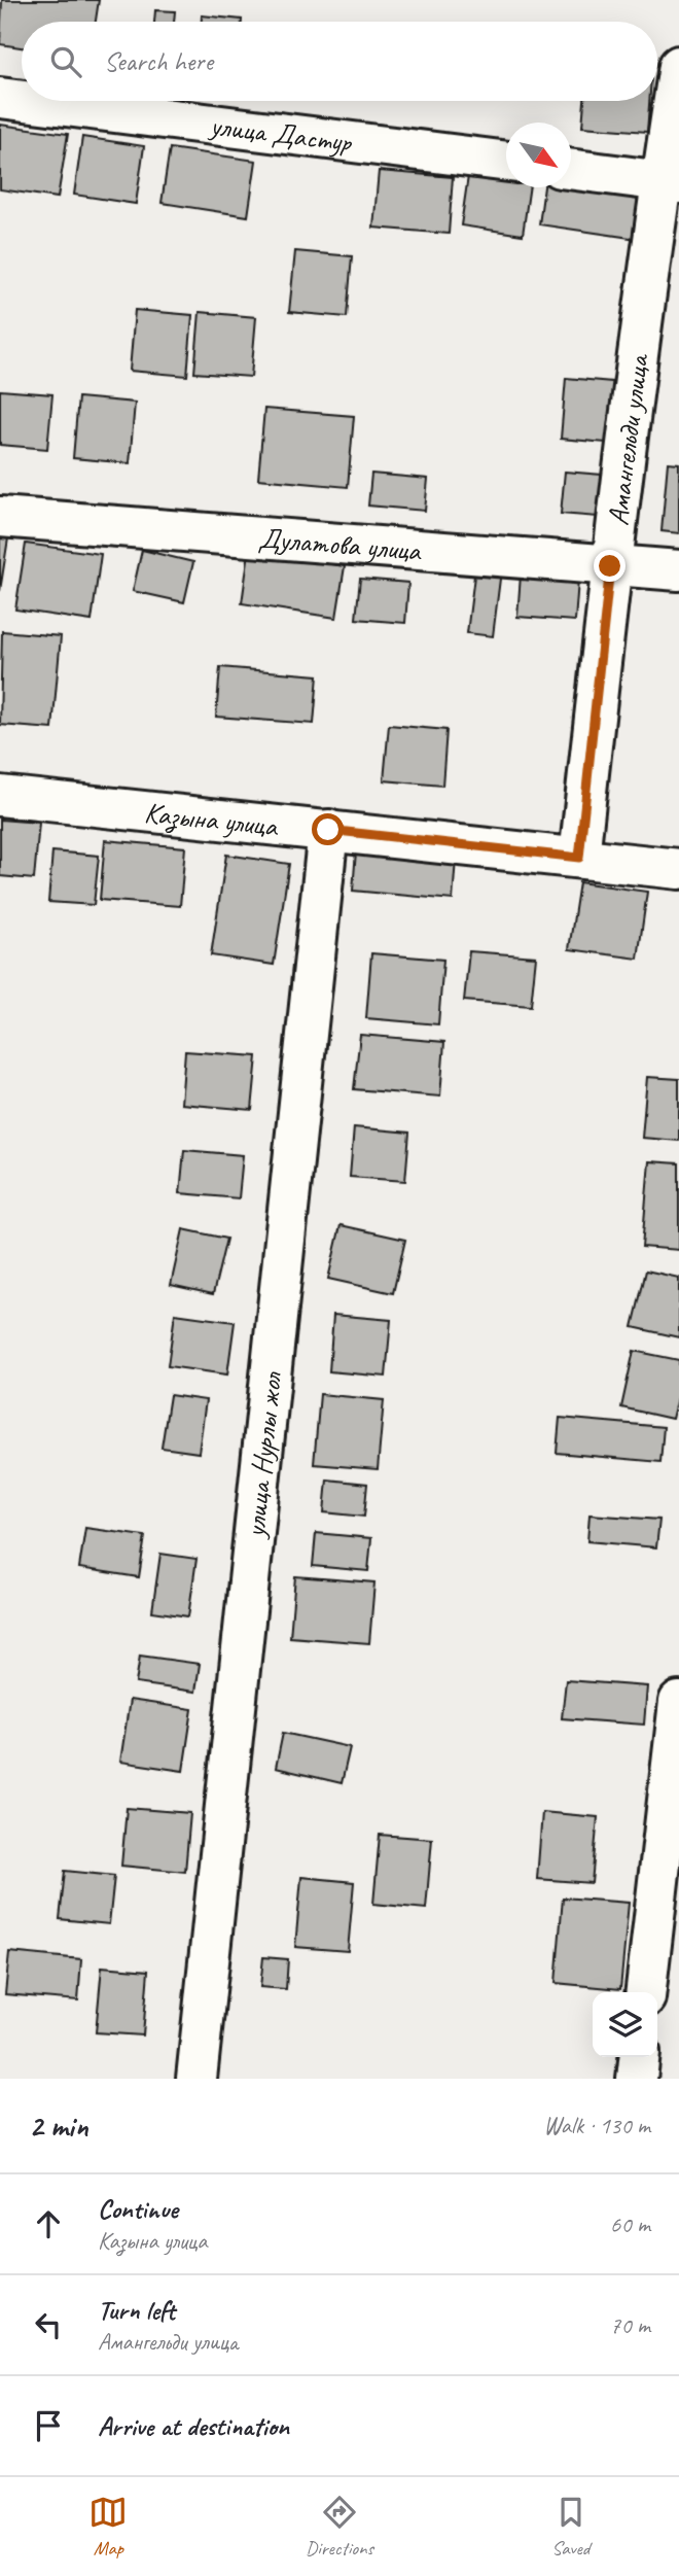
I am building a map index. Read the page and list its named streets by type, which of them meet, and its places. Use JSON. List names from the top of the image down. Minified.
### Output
{"streets":{"street":["улица Дастур","Амангельди улица","Дулатова улица","Казына улица","улица Нурлы жол"]},"crossings":[["Амангельди улица","Дулатова улица"],["Амангельди улица","Казына улица"],["Казына улица","улица Нурлы жол"]],"north":"bottom right","page":{"search":"Search here","heading":["2 min","Walk · 130 m"],"list":[["Continue","Казына улица","60 m"],["Turn left","Амангельди улица","70 m"],"Arrive at destination"],"nav":["Map","Directions","Saved"]}}
